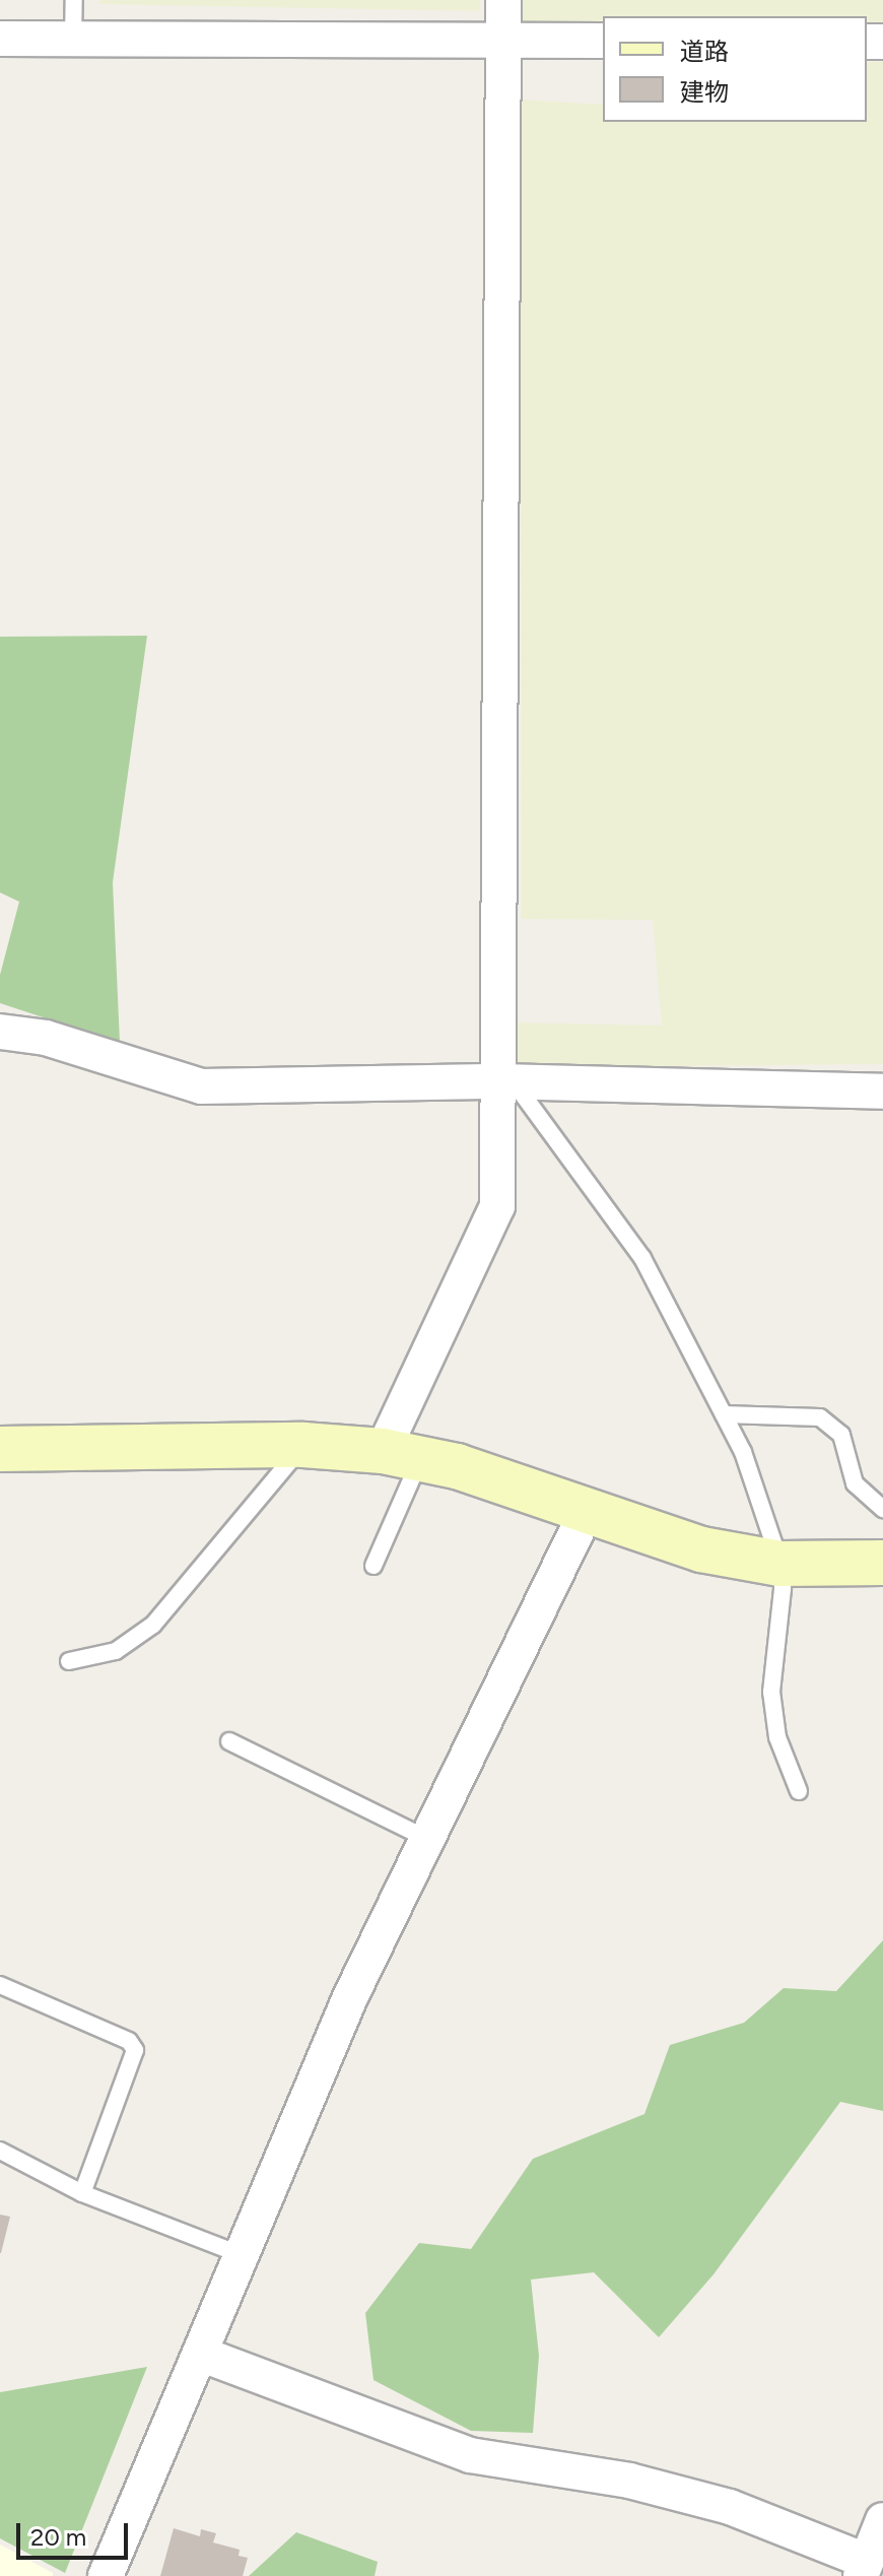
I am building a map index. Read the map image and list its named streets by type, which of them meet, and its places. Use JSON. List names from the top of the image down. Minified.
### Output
{"legend":["道路","建物"],"scale_bar":"20 m"}
